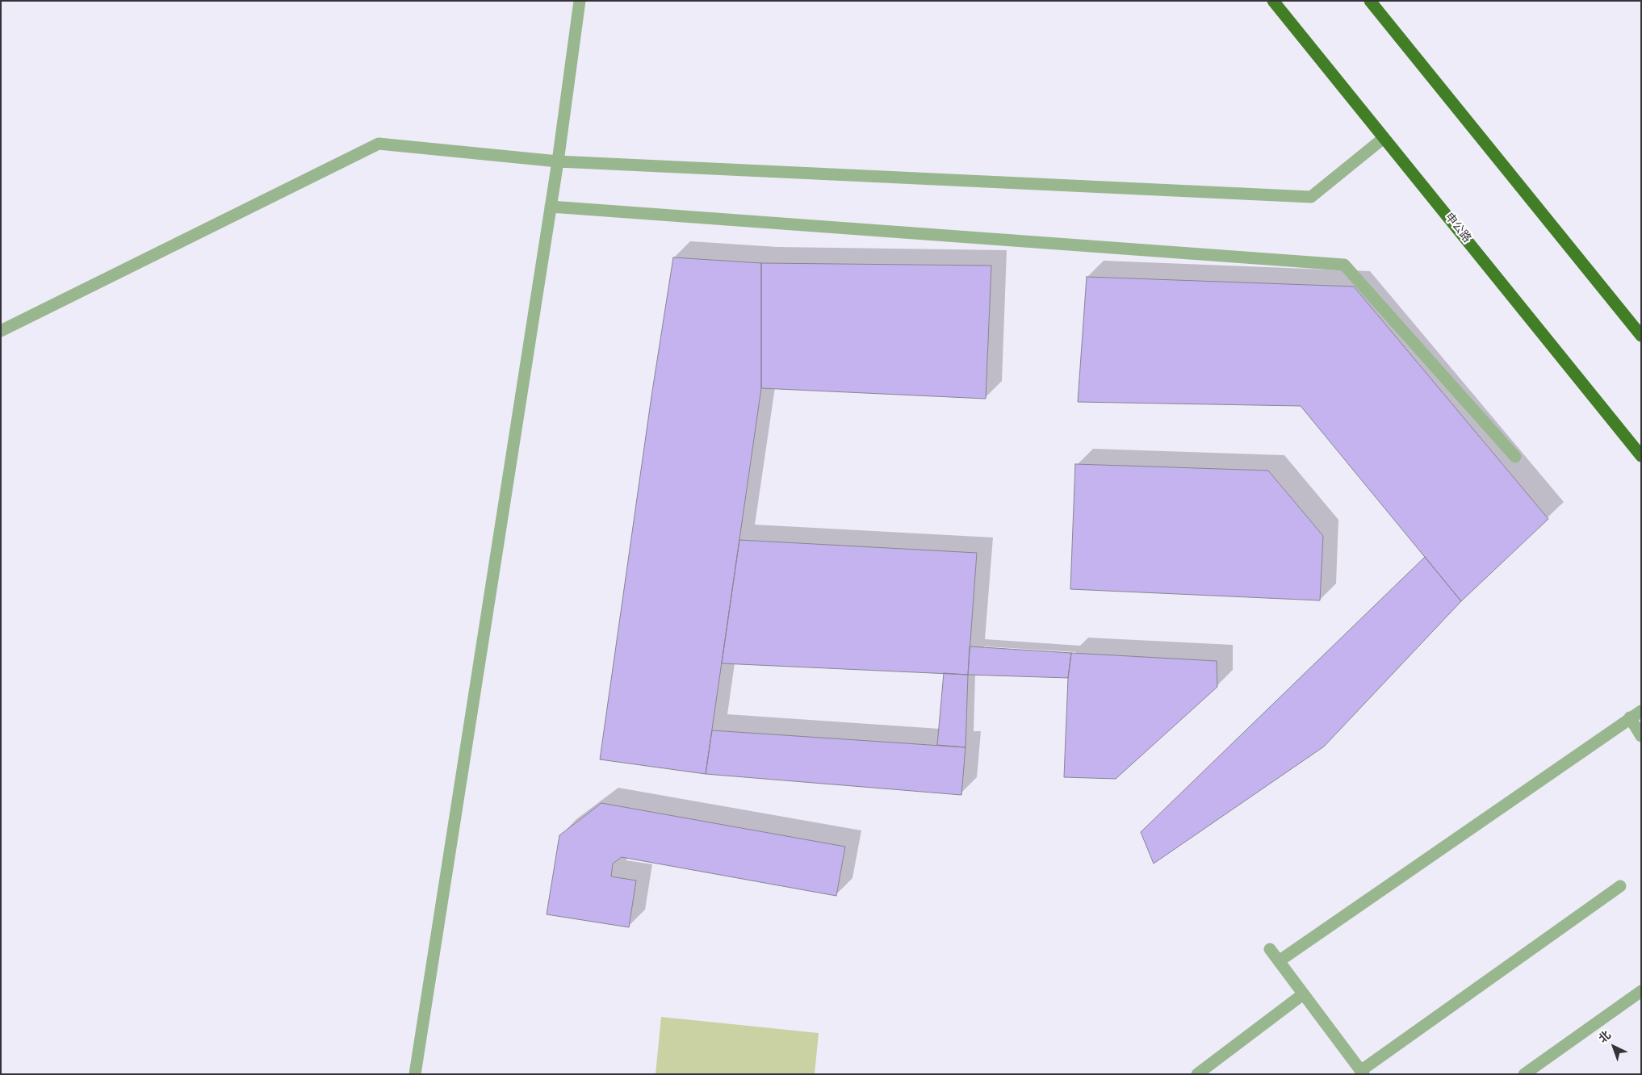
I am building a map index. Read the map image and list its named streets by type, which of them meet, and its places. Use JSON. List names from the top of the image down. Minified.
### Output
{"streets":{"highway":["申公路"]},"north":"top left"}
